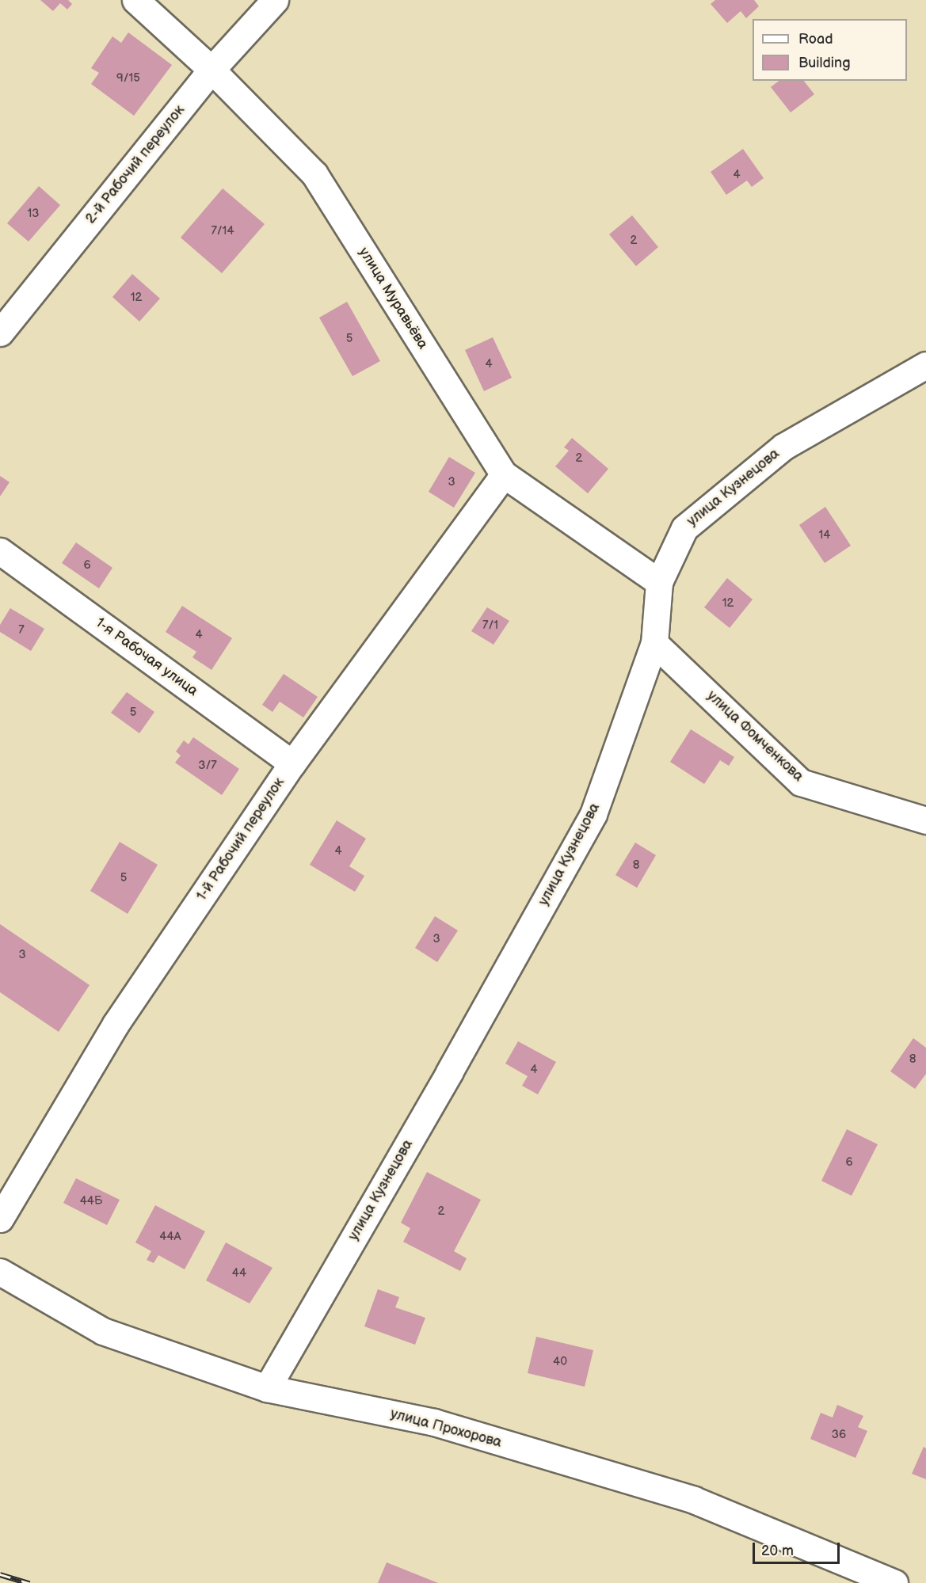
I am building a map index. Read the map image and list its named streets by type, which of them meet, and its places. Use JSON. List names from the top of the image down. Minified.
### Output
{"streets":{"street":["2-й Рабочий переулок","улица Муравьёва","улица Кузнецова","1-я Рабочая улица","улица Фомченкова","1-й Рабочий переулок","улица Прохорова"]},"crossings":[["2-й Рабочий переулок","улица Муравьёва"],["улица Муравьёва","улица Кузнецова"],["улица Муравьёва","1-й Рабочий переулок"],["улица Кузнецова","улица Фомченкова"],["улица Кузнецова","улица Прохорова"],["1-я Рабочая улица","1-й Рабочий переулок"]],"house_numbers":["9/15","4","13","7/14","2","12","5","4","2","3","14","6","12","7/1","7","4","5","3/7","4","8","5","3","3","8","4","6","44Б","2","44А","44","40","36"],"legend":["Road","Building"],"scale_bar":"20 m"}
